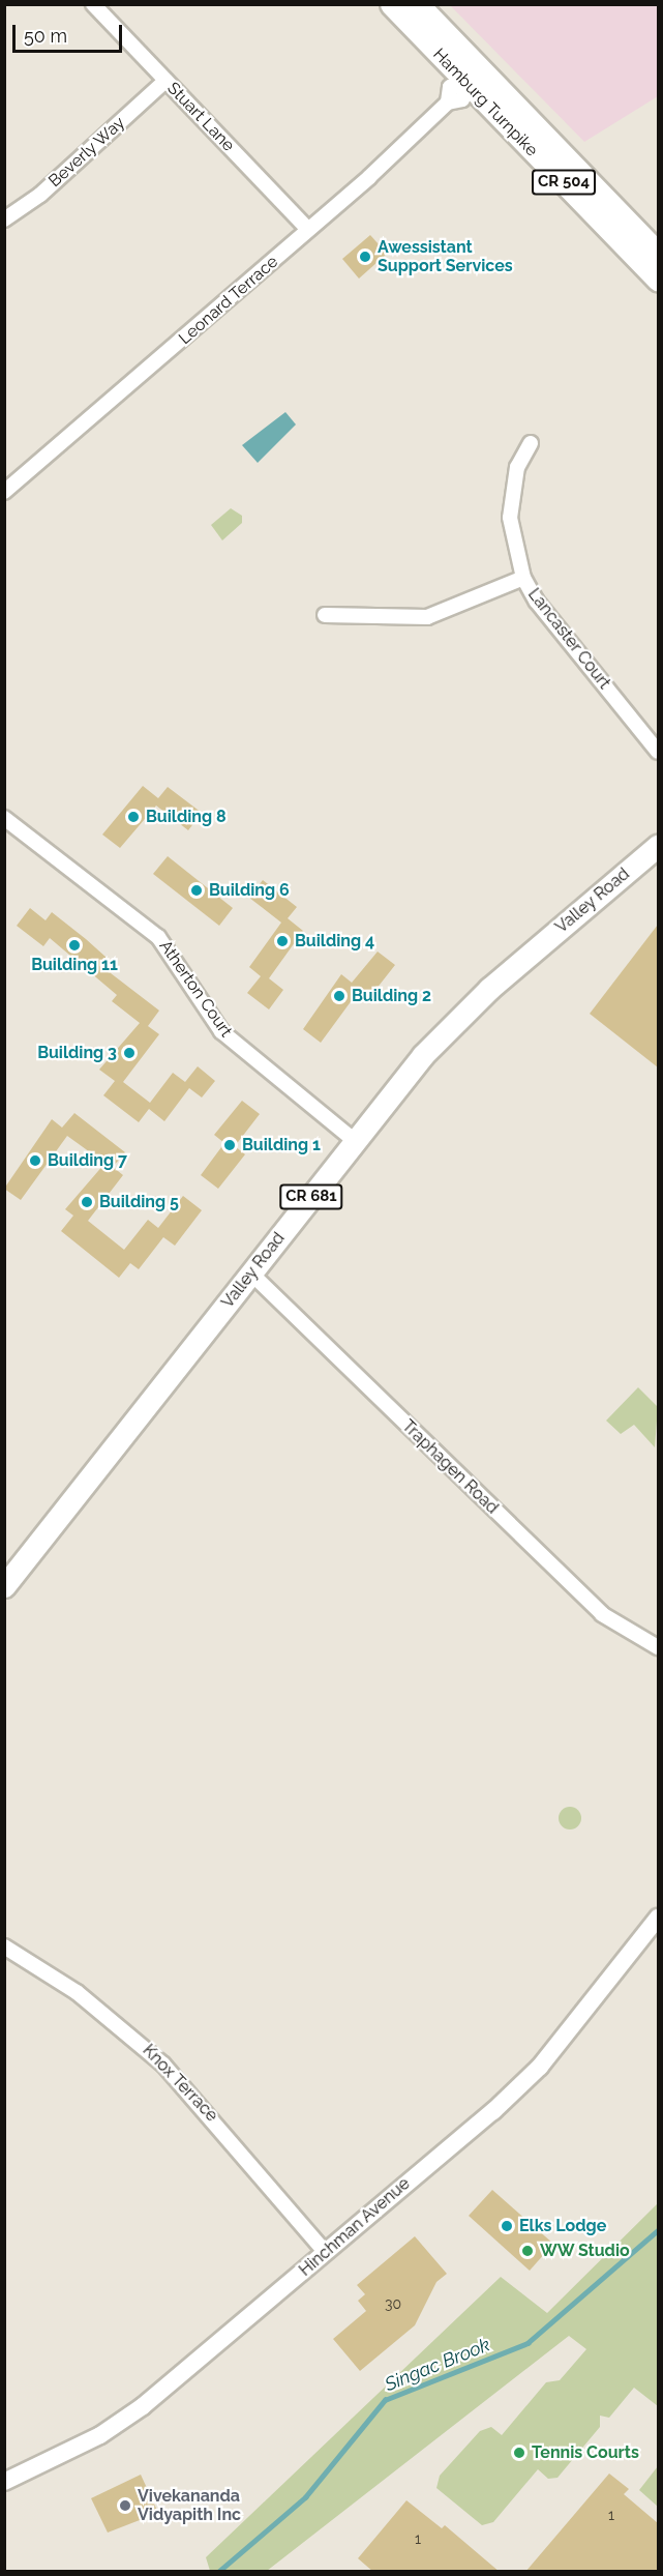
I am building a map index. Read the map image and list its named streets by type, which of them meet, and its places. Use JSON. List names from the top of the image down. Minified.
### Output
{"streets":{"main road":["Hamburg Turnpike","CR 504","Valley Road","CR 681"],"street":["Stuart Lane","Beverly Way","Leonard Terrace","Lancaster Court","Atherton Court","Traphagen Road","Knox Terrace","Hinchman Avenue"]},"crossings":[["Hamburg Turnpike","Leonard Terrace"],["Stuart Lane","Beverly Way"],["Stuart Lane","Leonard Terrace"],["Valley Road","Atherton Court"],["Valley Road","Traphagen Road"],["Knox Terrace","Hinchman Avenue"]],"water":["Singac Brook"],"places":["Awessistant Support Services","Building 8","Building 6","Building 4","Building 11","Building 2","Building 3","Building 1","Building 7","Building 5","Elks Lodge","WW Studio","Tennis Courts","Vivekananda Vidyapith Inc"],"house_numbers":["30","1","1"],"scale_bar":"50 m"}
